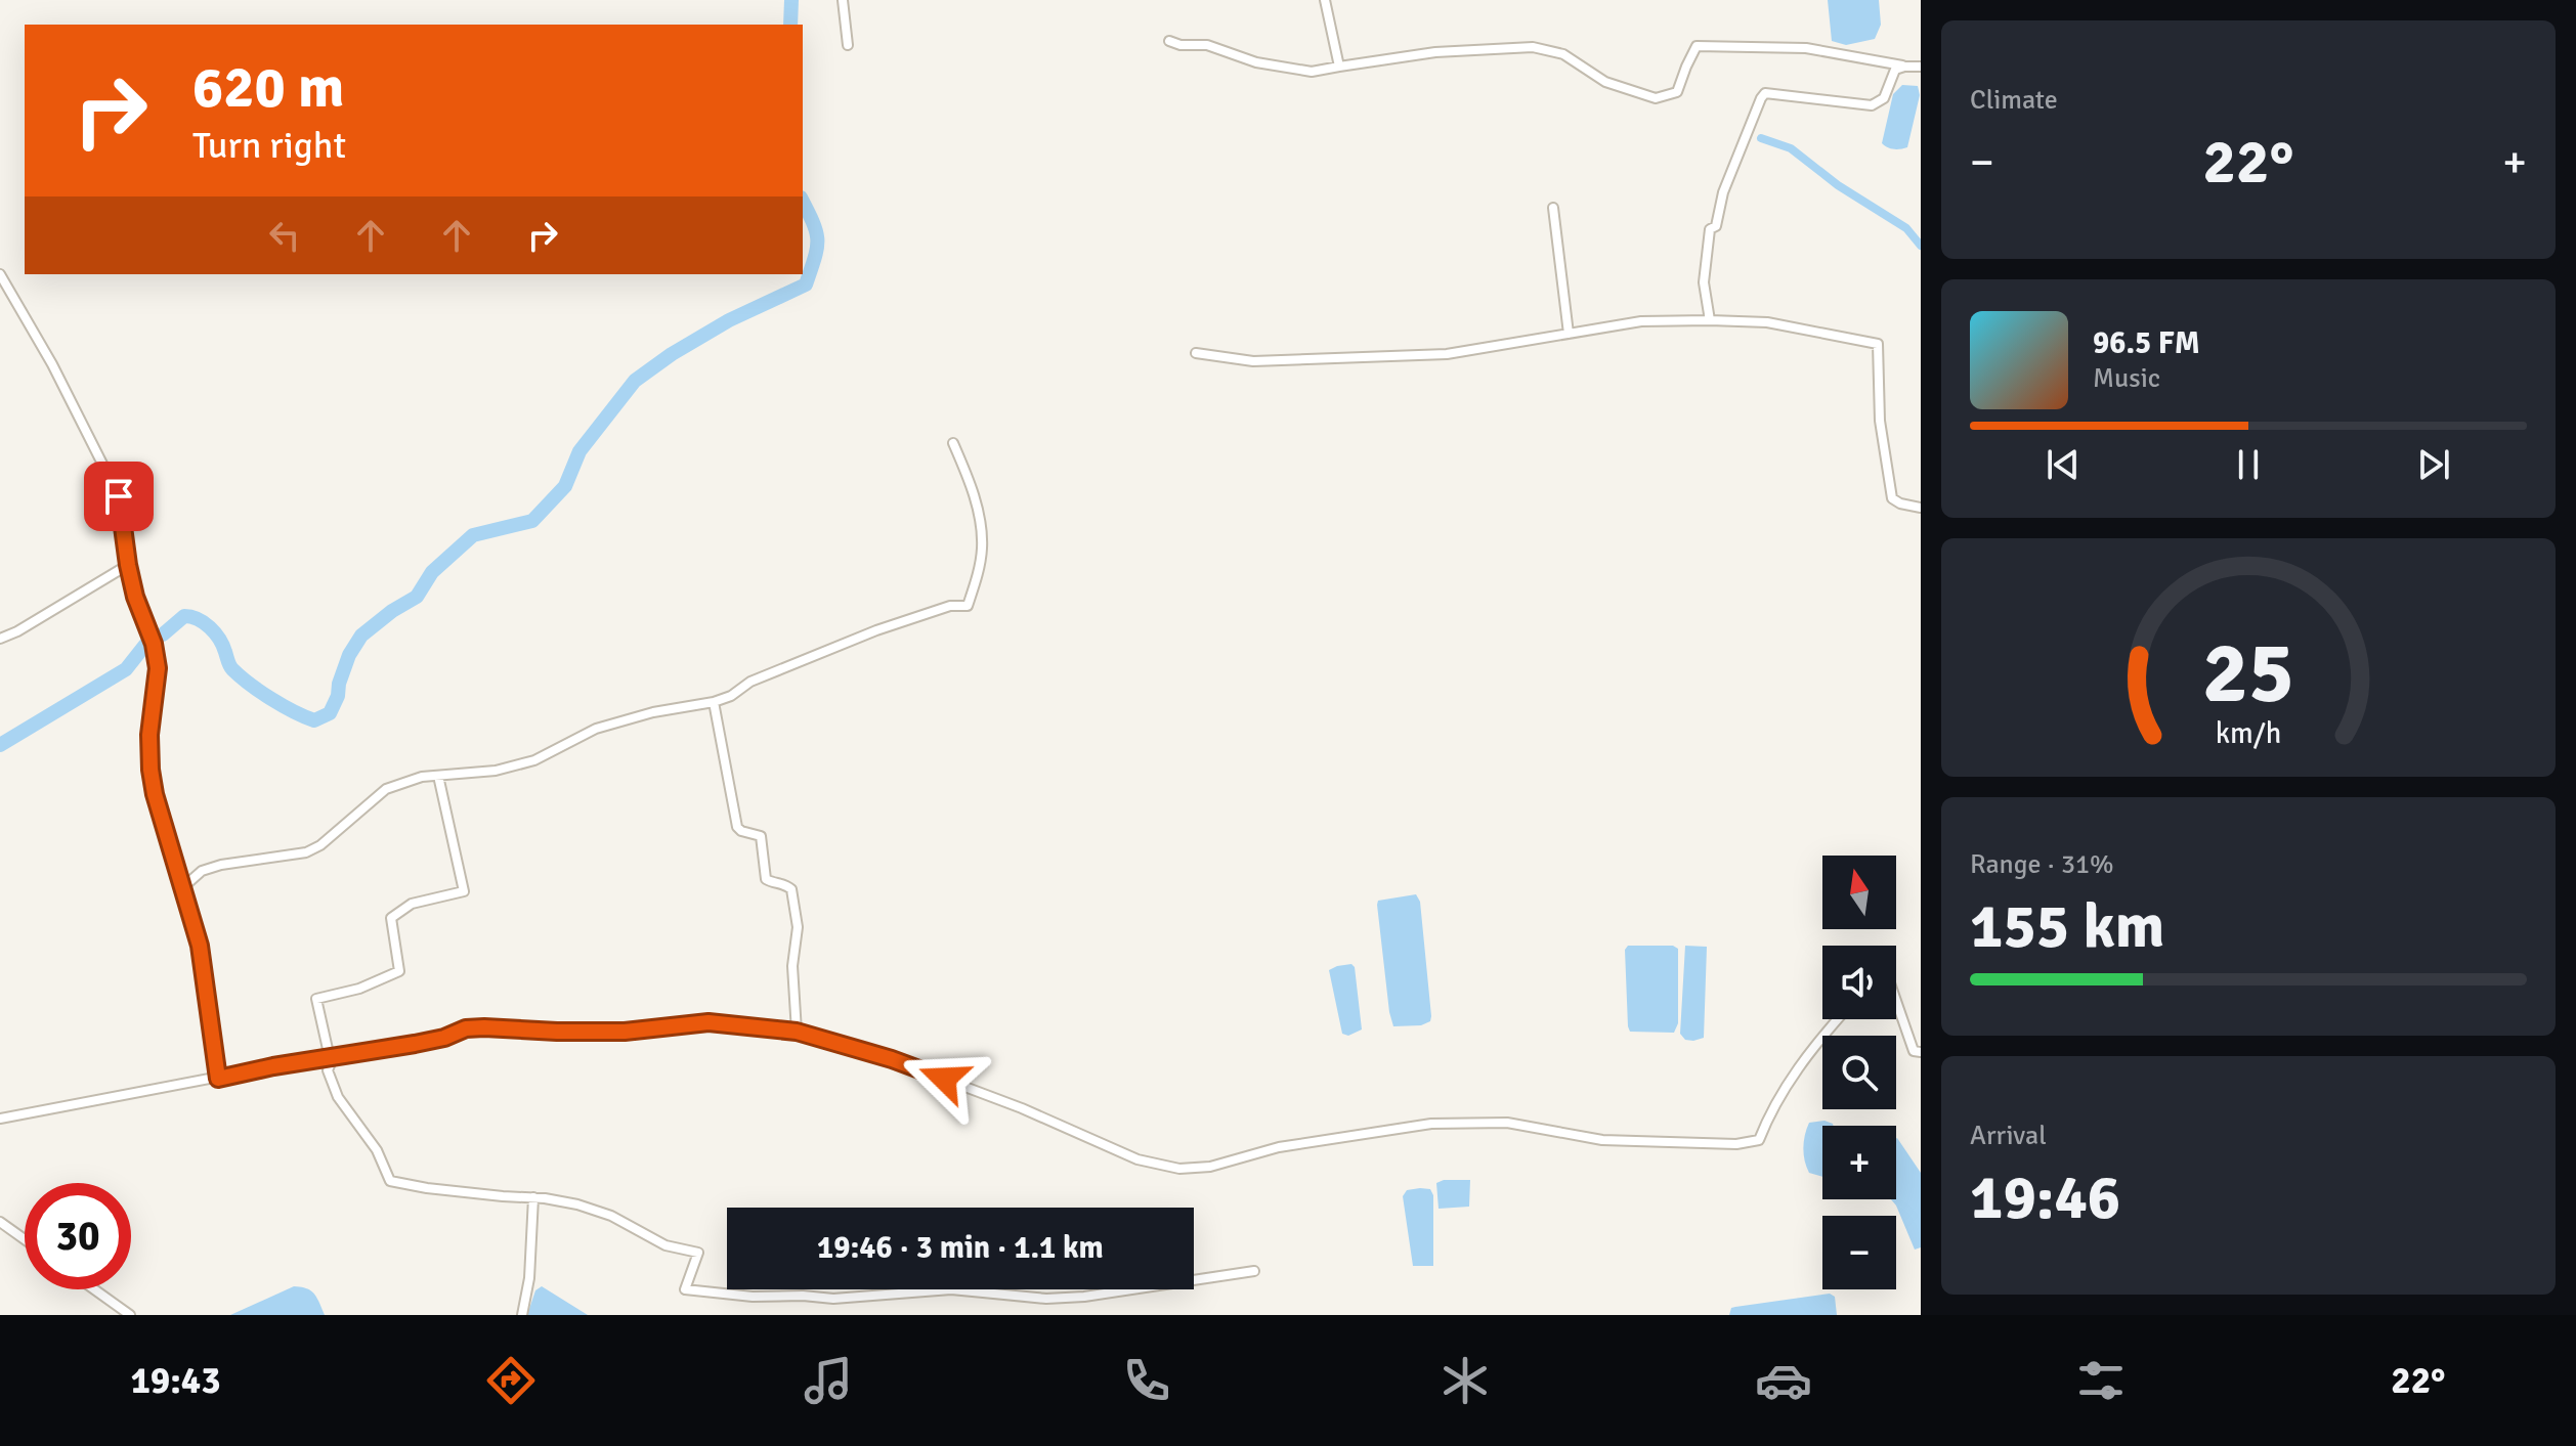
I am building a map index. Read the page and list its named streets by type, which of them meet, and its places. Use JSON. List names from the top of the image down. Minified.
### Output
{"north":"top","page":{"tile":["Climate",["Range · 31%","155 km"],["Arrival","19:46"]],"turn":["620 m","Turn right"],"heat":["−","22°","+"],"song":["96.5 FM","Music"],"map_buttons":["+","−"],"limit":"30","trip":"19:46 · 3 min · 1.1 km","tabs":["19:43","22°"],"gauge":["25","km/h"]}}
